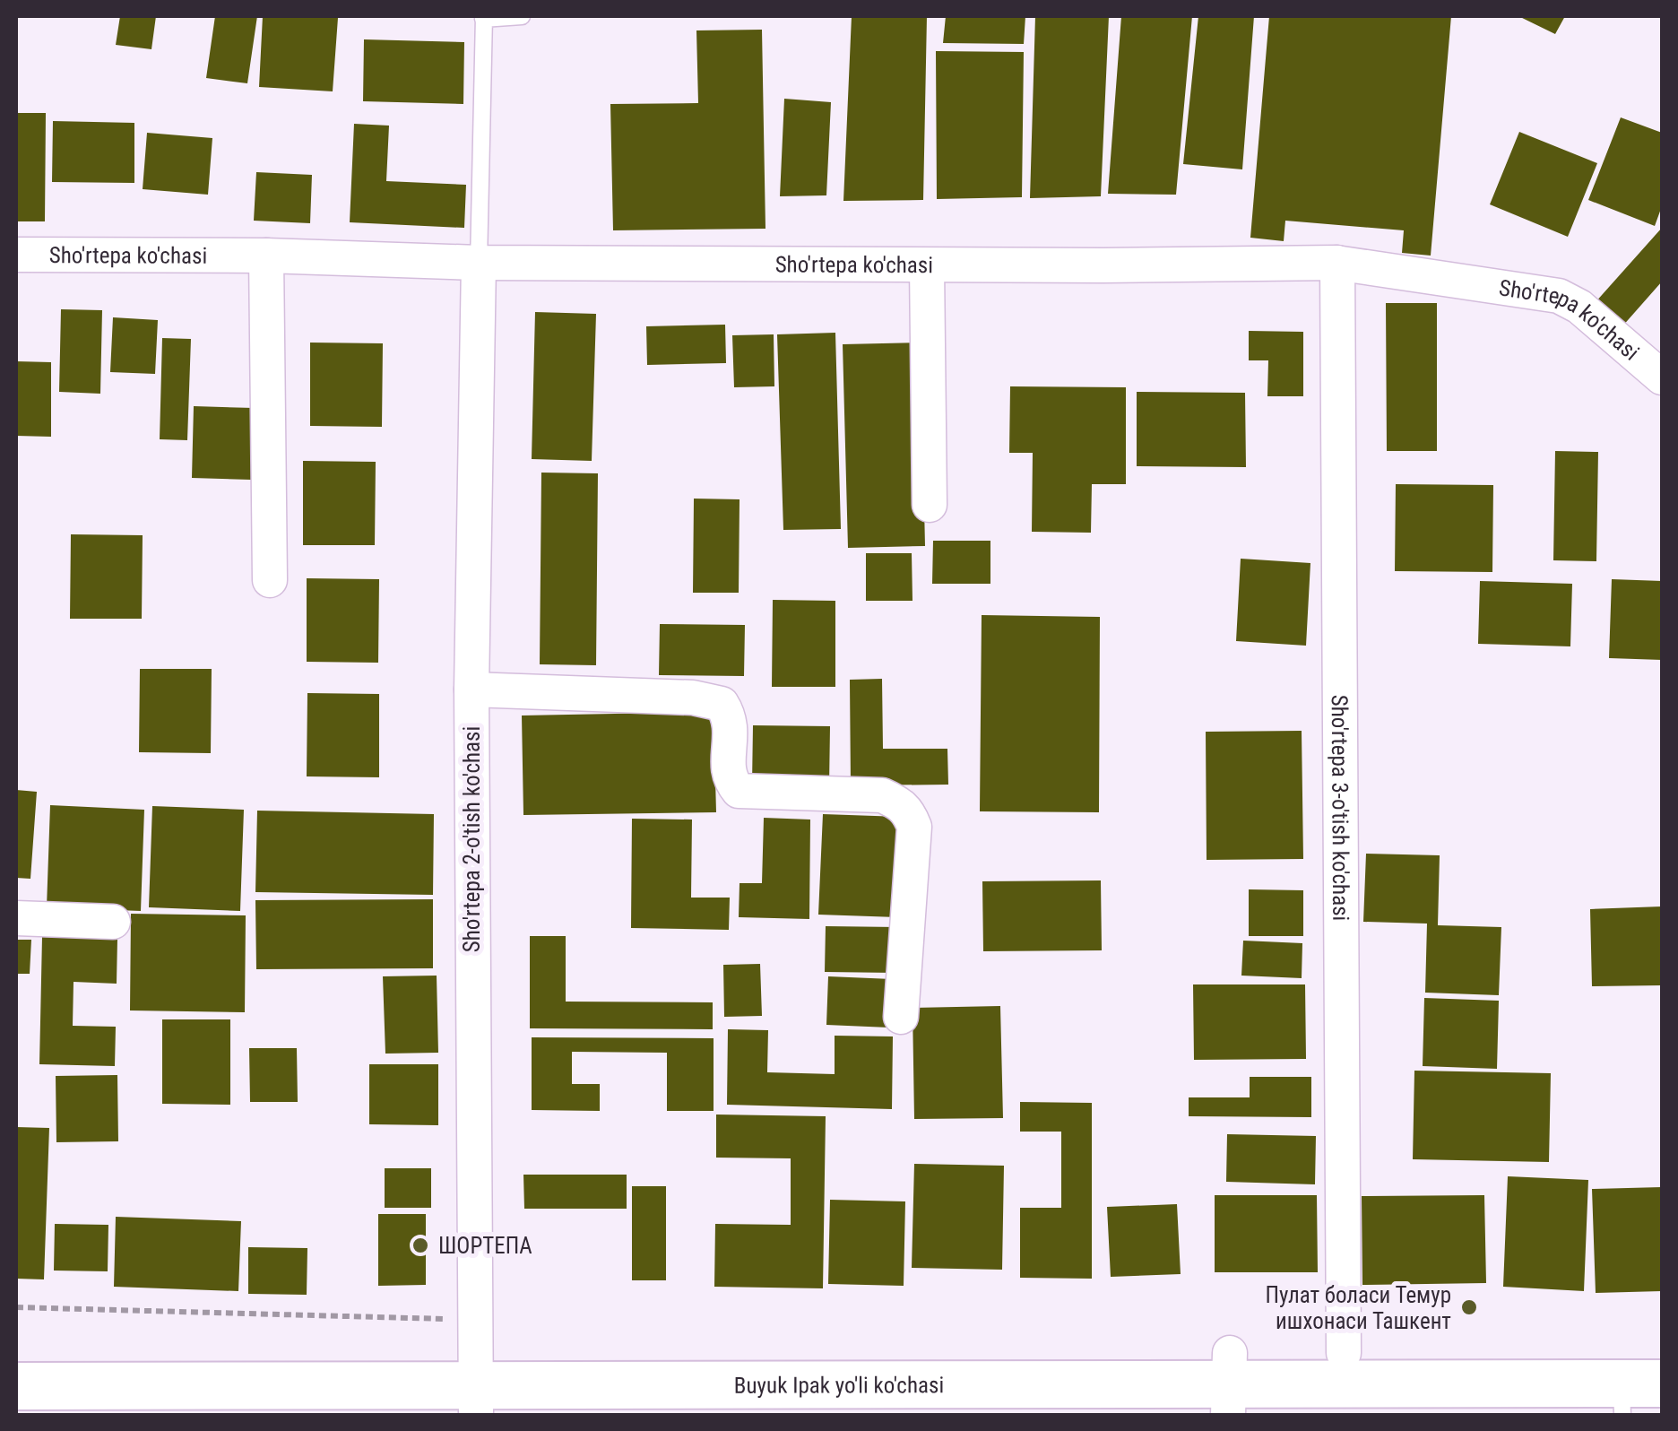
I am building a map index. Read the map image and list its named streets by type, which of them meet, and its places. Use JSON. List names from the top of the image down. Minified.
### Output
{"streets":{"main road":["Buyuk Ipak yo'li ko'chasi"],"street":["Sho'rtepa ko'chasi","Sho'rtepa 3-o'tish ko'chasi","Sho'rtepa 2-o'tish ko'chasi"]},"crossings":[["Sho'rtepa ko'chasi","Sho'rtepa 3-o'tish ko'chasi"],["Sho'rtepa ko'chasi","Sho'rtepa 2-o'tish ko'chasi"],["Sho'rtepa 3-o'tish ko'chasi","Buyuk Ipak yo'li ko'chasi"],["Sho'rtepa 2-o'tish ko'chasi","Buyuk Ipak yo'li ko'chasi"]],"places":["ШОРТЕПА","Пулат боласи Темур ишхонаси Ташкент"]}
